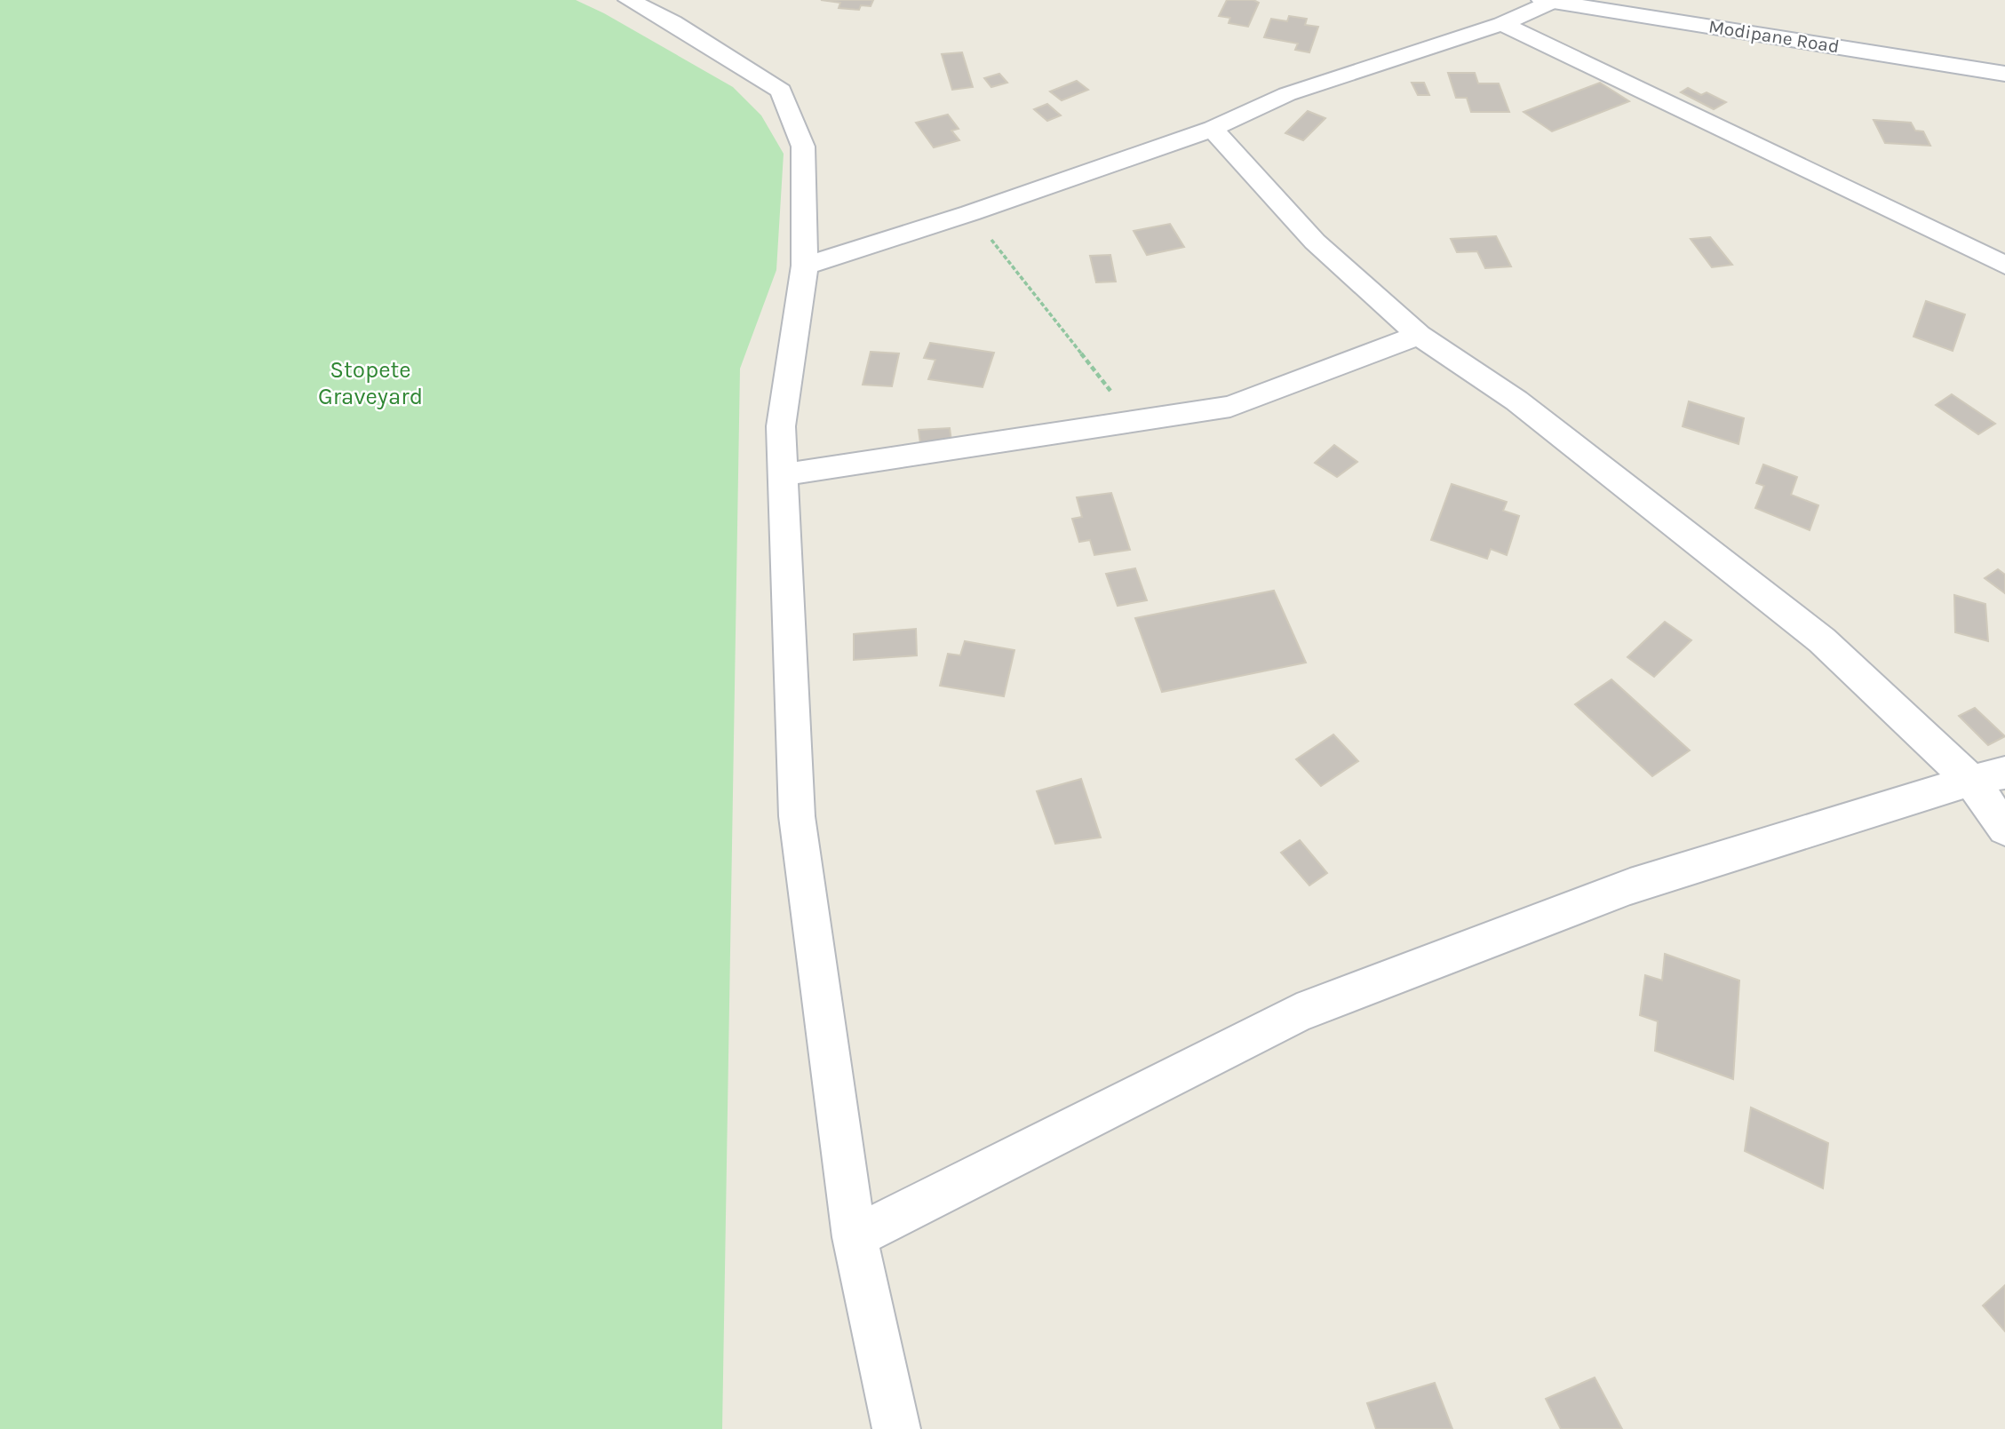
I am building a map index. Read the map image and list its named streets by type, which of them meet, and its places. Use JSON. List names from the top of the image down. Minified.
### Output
{"streets":{"street":["Modipane Road"]},"parks":["Stopete Graveyard"]}
